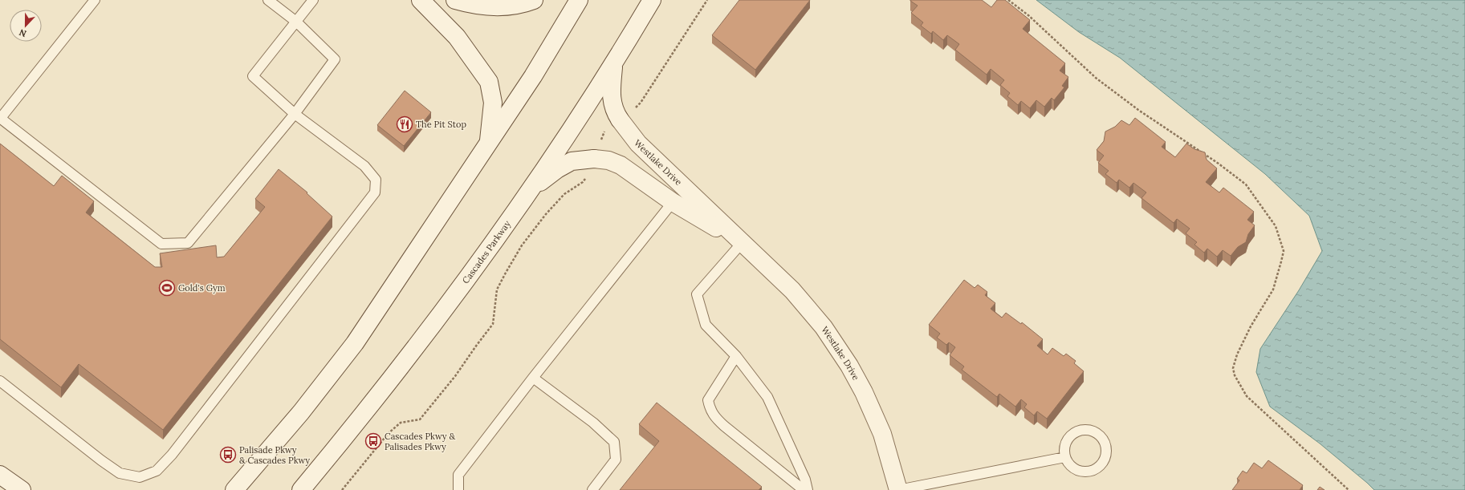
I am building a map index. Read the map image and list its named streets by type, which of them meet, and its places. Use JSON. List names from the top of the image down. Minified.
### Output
{"streets":{"main road":["Westlake Drive","Cascades Parkway"]},"crossings":[["Westlake Drive","Cascades Parkway"]],"places":{"restaurant":["The Pit Stop"],"sports":["Gold's Gym"],"bus stop":["Cascades Pkwy & Palisades Pkwy","Palisade Pkwy & Cascades Pkwy"]},"north":"bottom"}
